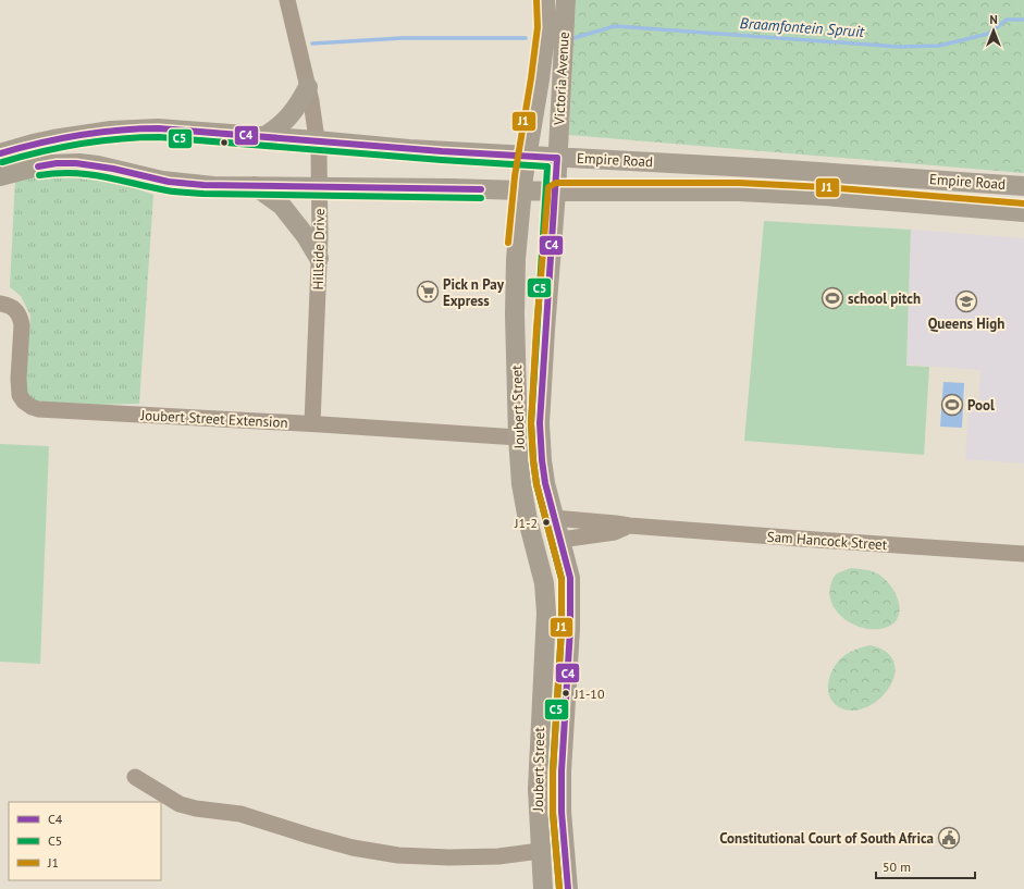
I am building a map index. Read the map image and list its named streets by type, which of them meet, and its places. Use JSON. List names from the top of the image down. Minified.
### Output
{"streets":{"main road":["Victoria Avenue","Empire Road","Joubert Street"],"street":["Hillside Drive","Joubert Street Extension","Sam Hancock Street"]},"crossings":[["Victoria Avenue","Empire Road"],["Victoria Avenue","Joubert Street"],["Empire Road","Hillside Drive"],["Empire Road","Joubert Street"],["Hillside Drive","Joubert Street Extension"],["Joubert Street","Joubert Street Extension"],["Joubert Street","Sam Hancock Street"]],"water":["Braamfontein Spruit"],"places":{"supermarket":["Pick n Pay Express"],"sports":["school pitch","Pool"],"school or university":["Queens High"],"other":["J1-2","J1-10"],"public building":["Constitutional Court of South Africa"]},"lines":["transit line J1","transit line C4","transit line C5"],"legend":["C4","C5","J1"],"scale_bar":"50 m","north":"top"}
